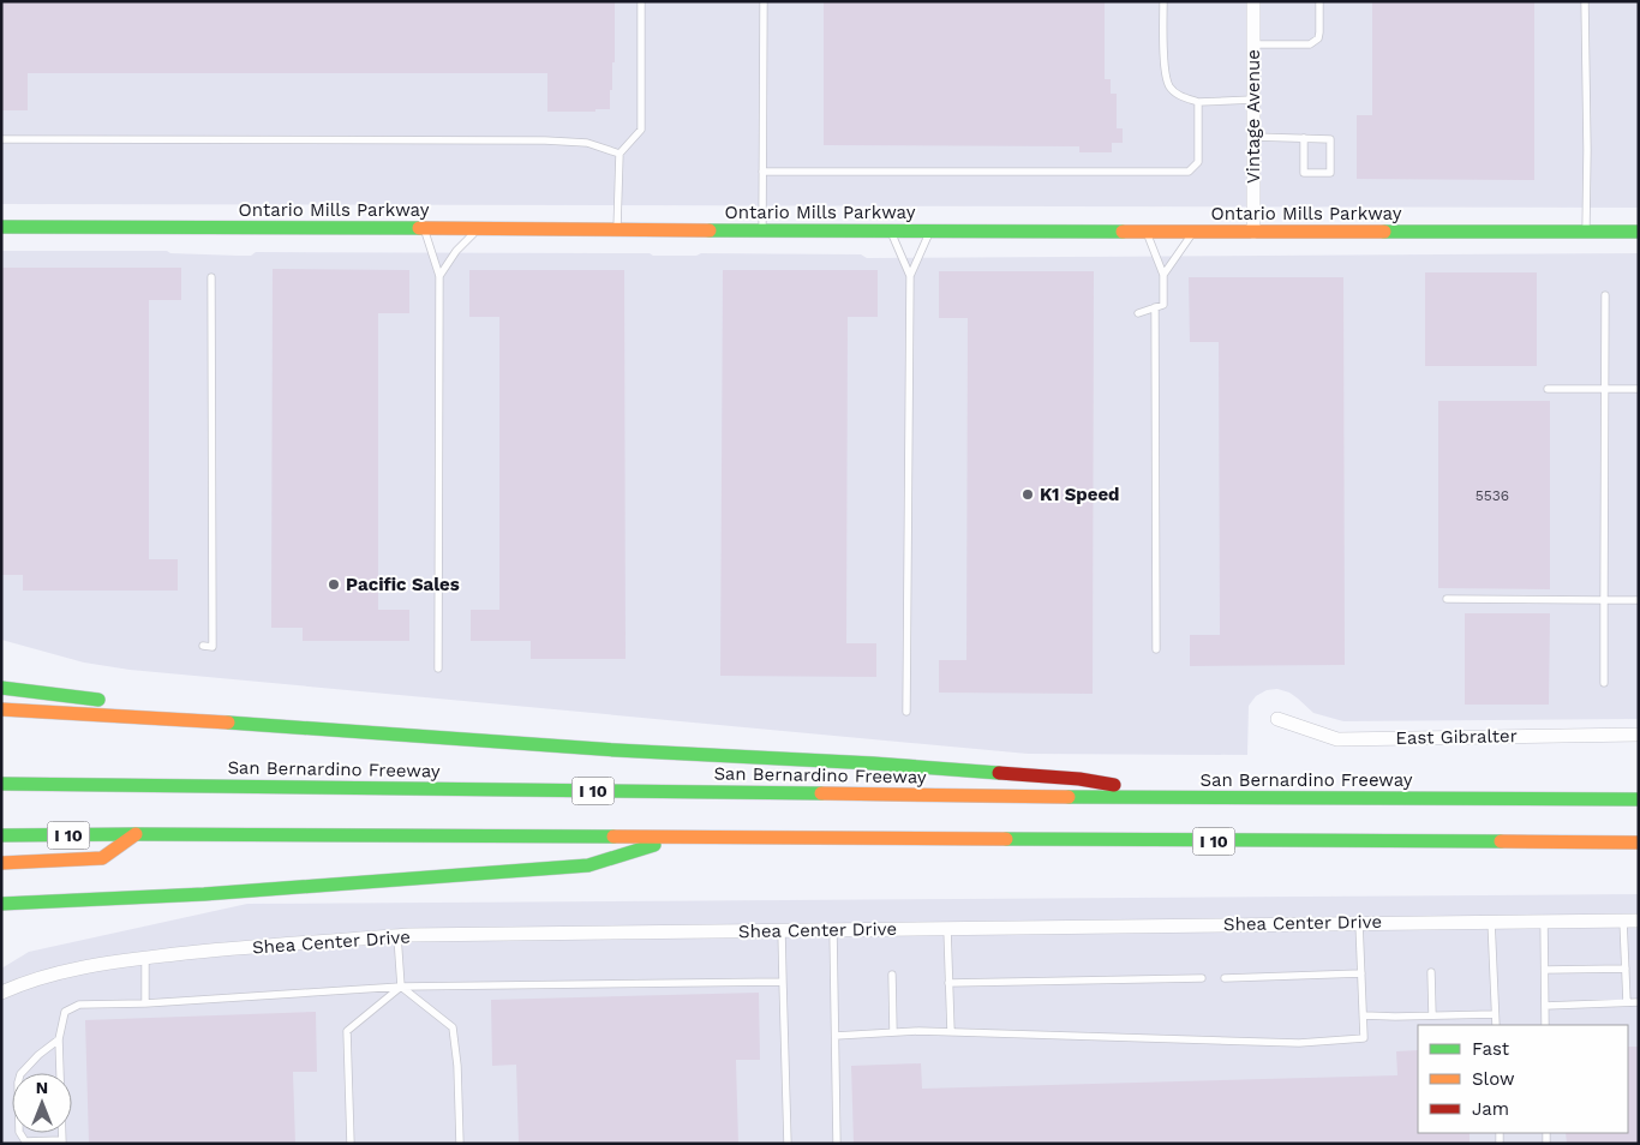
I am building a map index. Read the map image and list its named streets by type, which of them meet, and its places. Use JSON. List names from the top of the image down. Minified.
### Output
{"streets":{"main road":["Ontario Mills Parkway","San Bernardino Freeway","I 10"],"street":["Vintage Avenue","East Gibralter","Shea Center Drive"]},"crossings":[["Vintage Avenue","Ontario Mills Parkway"]],"places":["K1 Speed","Pacific Sales"],"house_numbers":["5536"],"legend":["Fast","Slow","Jam"],"north":"top"}
